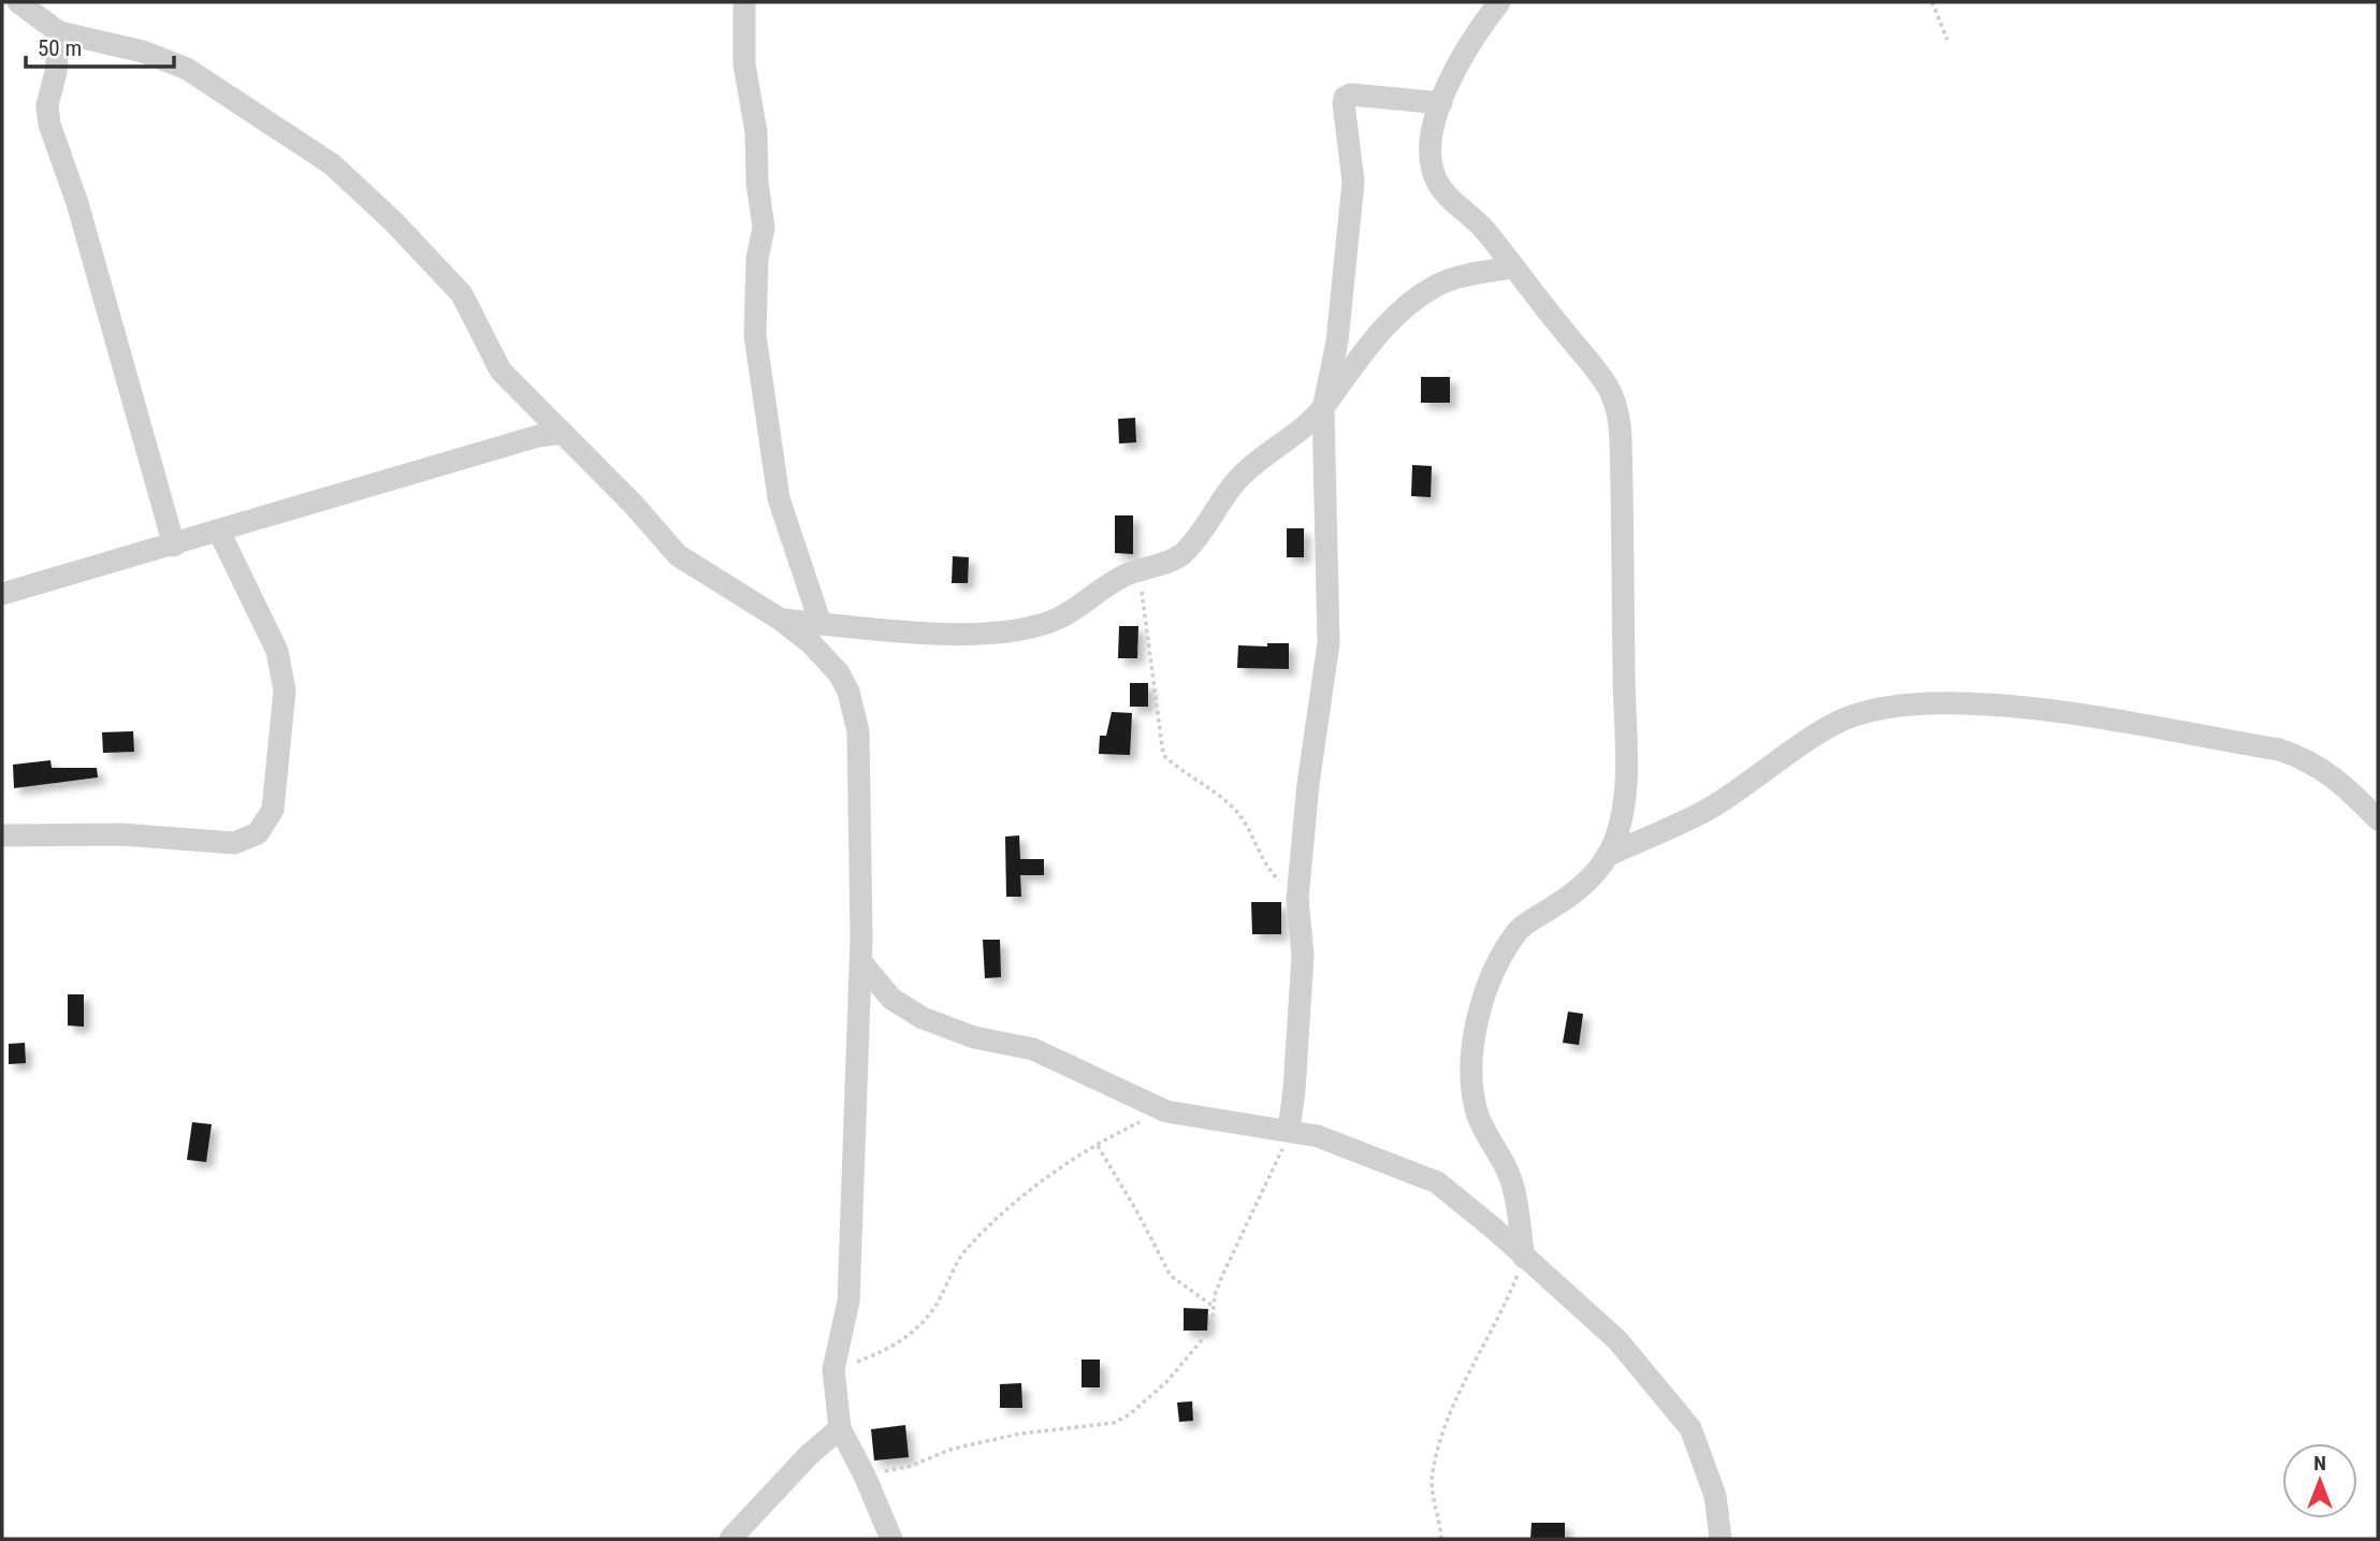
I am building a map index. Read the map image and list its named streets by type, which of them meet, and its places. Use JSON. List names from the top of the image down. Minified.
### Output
{"scale_bar":"50 m","north":"top"}
